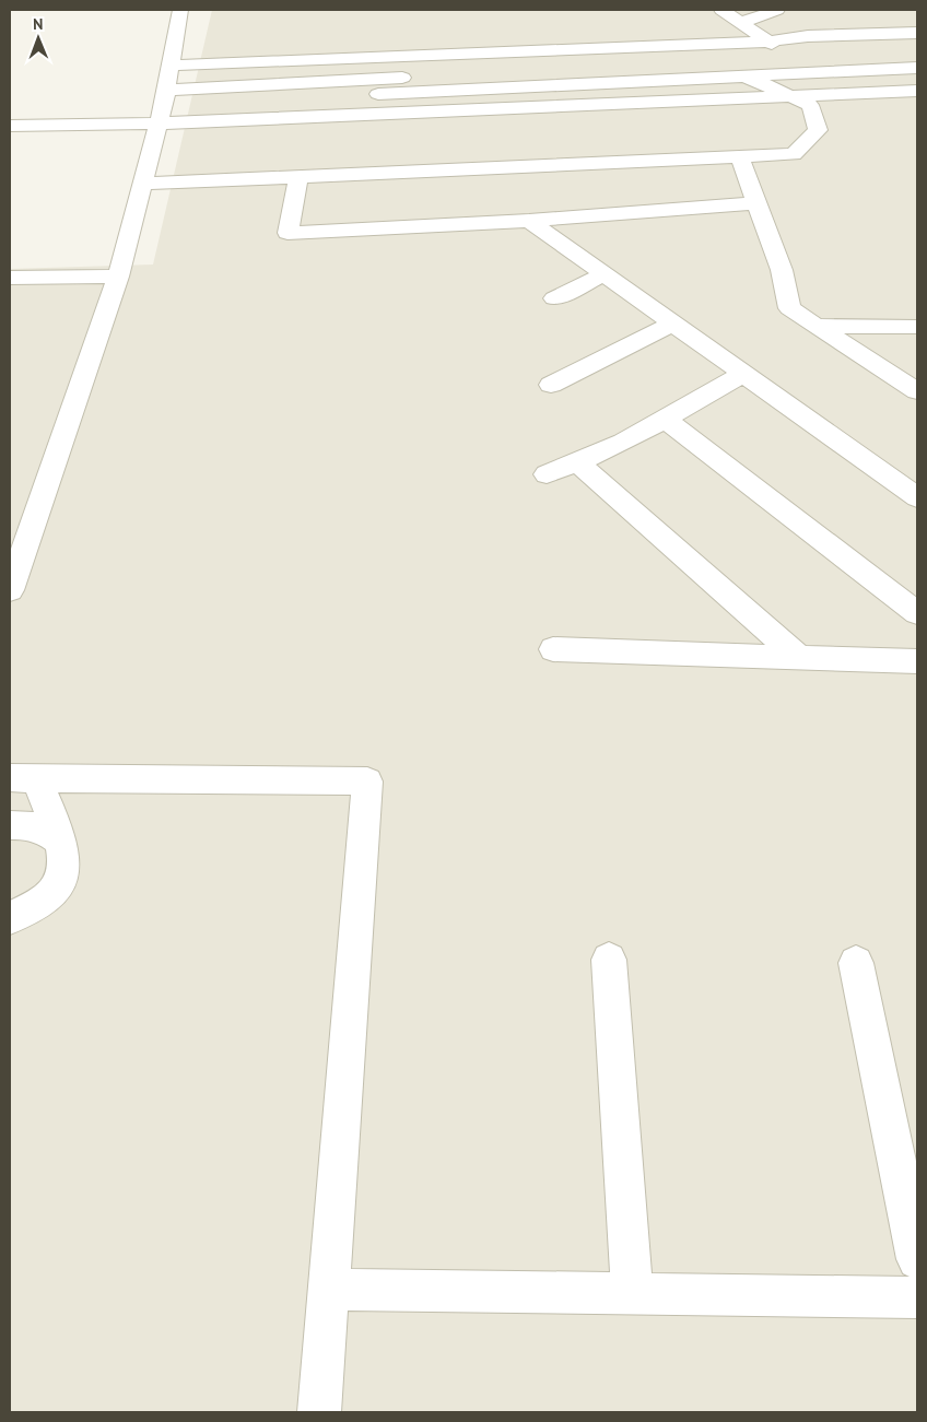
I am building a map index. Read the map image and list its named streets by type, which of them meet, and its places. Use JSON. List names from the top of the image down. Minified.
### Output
{"north":"top"}
